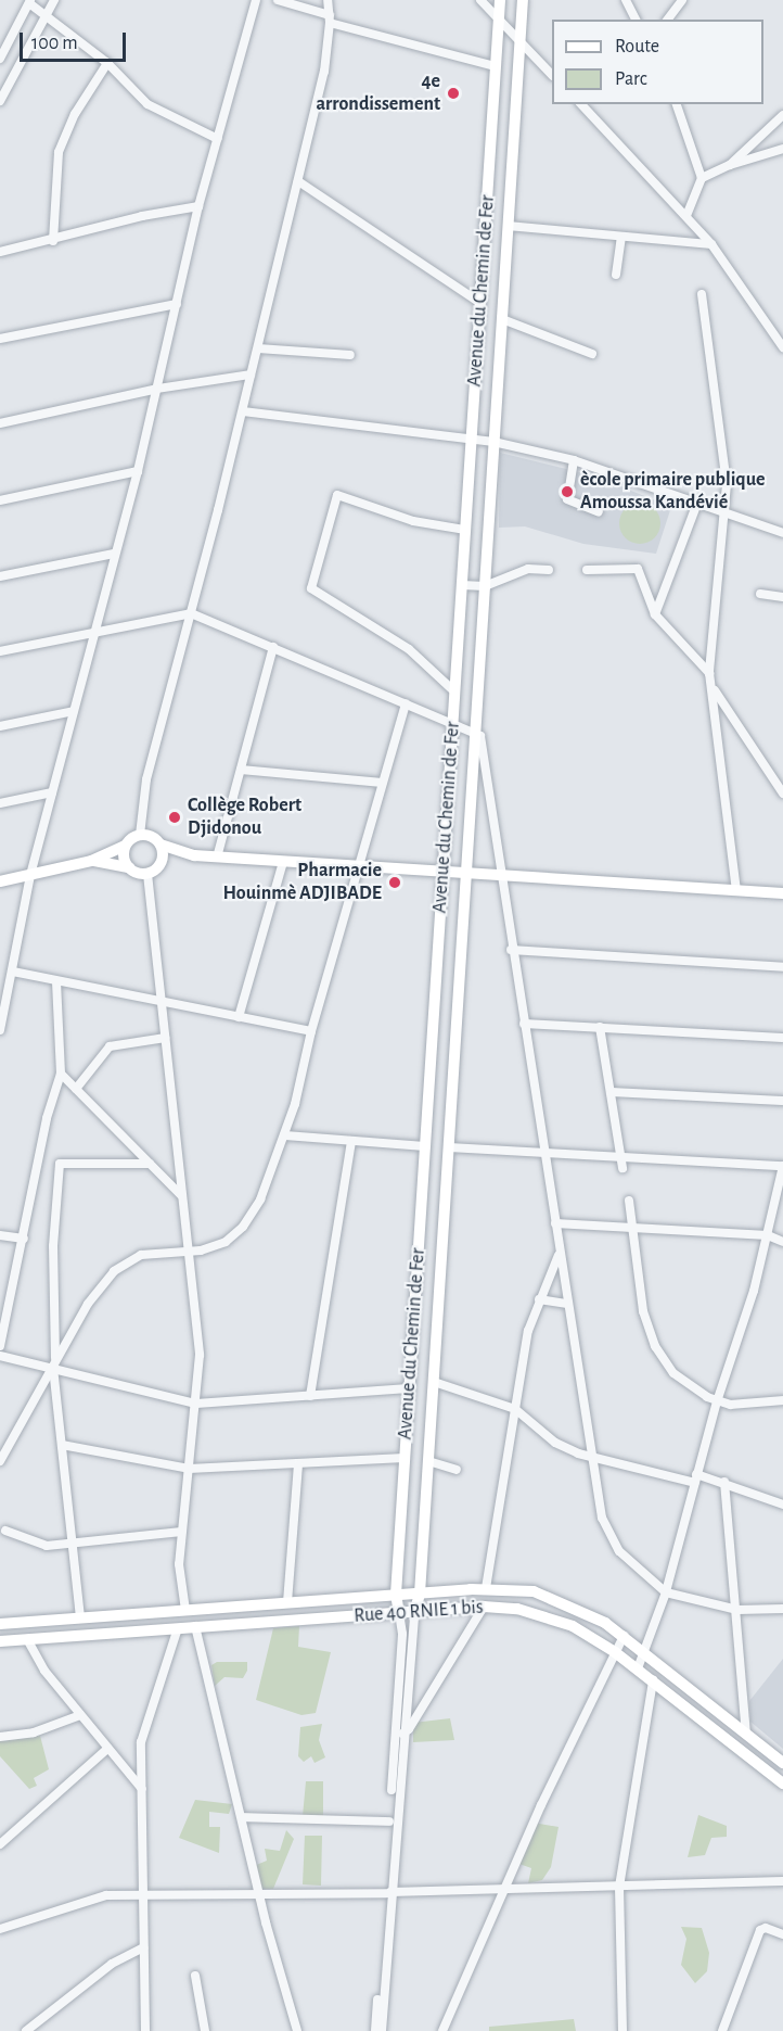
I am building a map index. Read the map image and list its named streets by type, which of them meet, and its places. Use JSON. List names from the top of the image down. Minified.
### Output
{"streets":{"main road":["Avenue du Chemin de Fer","Rue 40 RNIE 1 bis"]},"crossings":[["Avenue du Chemin de Fer","Rue 40 RNIE 1 bis"]],"places":["4e arrondissement","ècole primaire publique Amoussa Kandévié","Collège Robert Djidonou","Pharmacie Houinmè ADJIBADE"],"legend":["Route","Parc"],"scale_bar":"100 m"}
